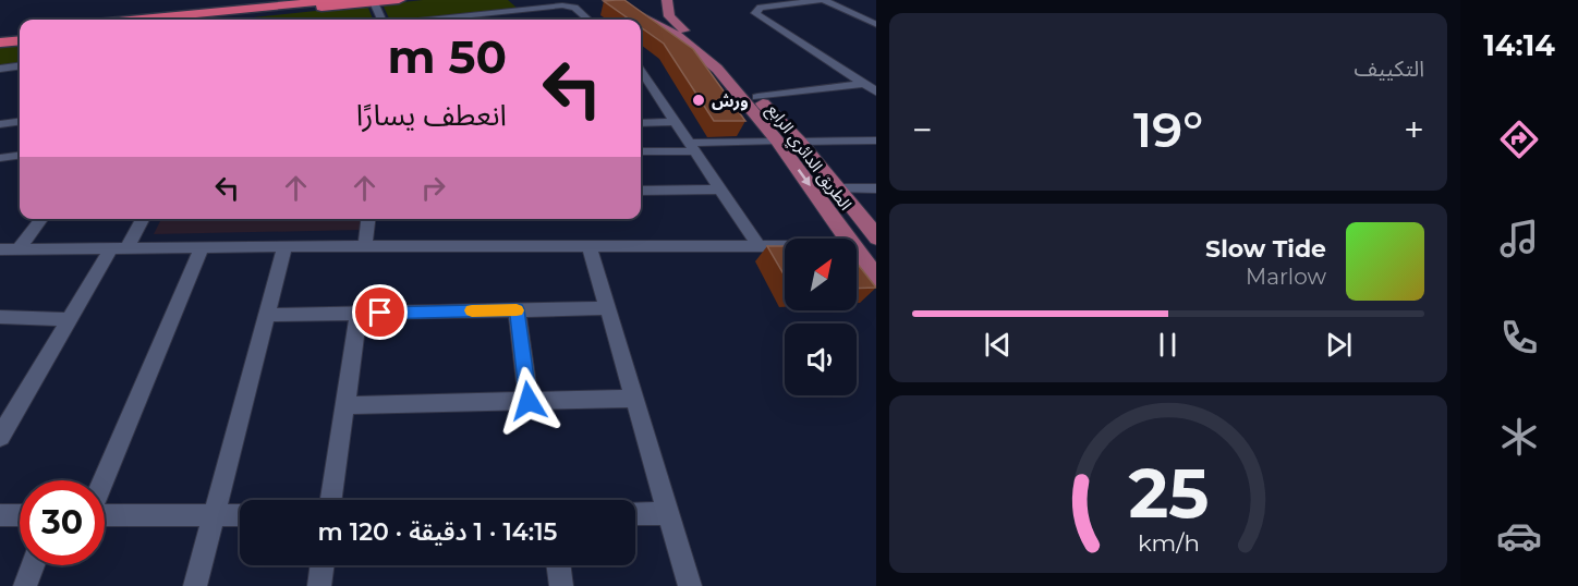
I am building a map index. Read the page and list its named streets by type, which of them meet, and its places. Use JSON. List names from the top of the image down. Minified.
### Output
{"streets":{"main road":["الطريق الدائري الرابع"]},"places":["ورش"],"north":"top right","page":{"tabs":"14:14","tile":"التكييف","turn":["50 m","انعطف يسارًا"],"heat":["−","19°","+"],"song":["Slow Tide","Marlow"],"limit":"30","trip":"14:15 · 1 دقيقة · 120 m","gauge":["25","km/h"]}}
